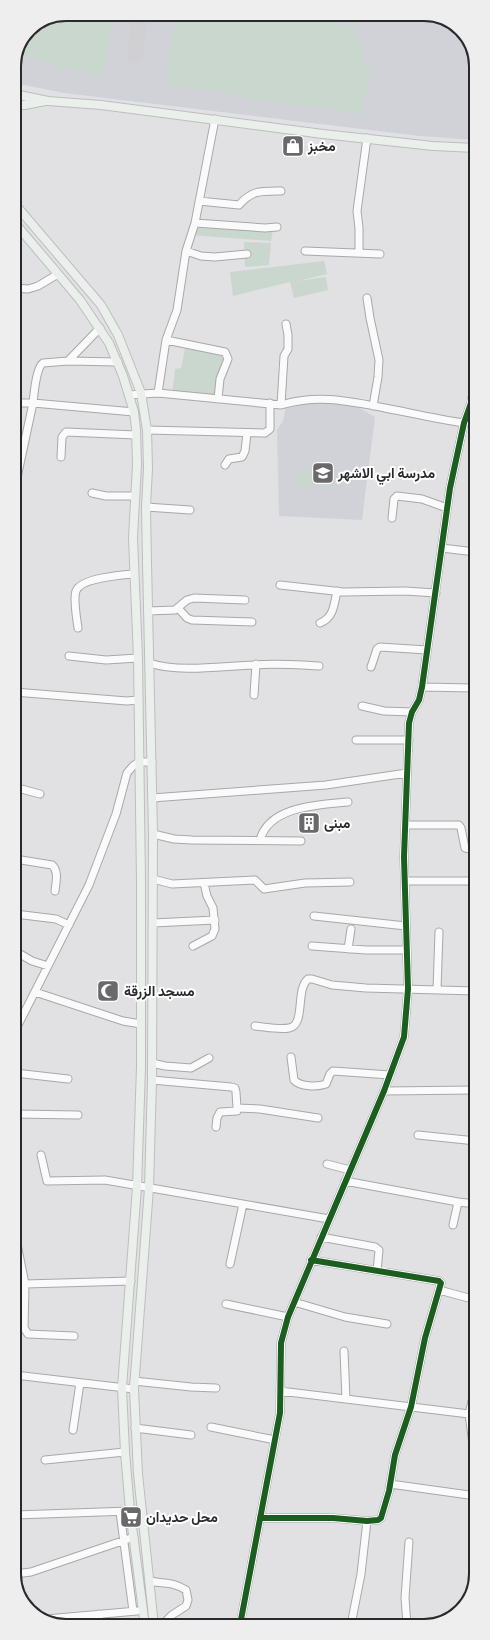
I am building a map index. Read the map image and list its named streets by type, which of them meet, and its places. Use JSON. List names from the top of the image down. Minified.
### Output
{"places":{"shop":["مخبز"],"school or university":["مدرسة ابي الاشهر"],"building":["مبنى"],"mosque":["مسجد الزرقة"],"supermarket":["محل حديدان"]}}
